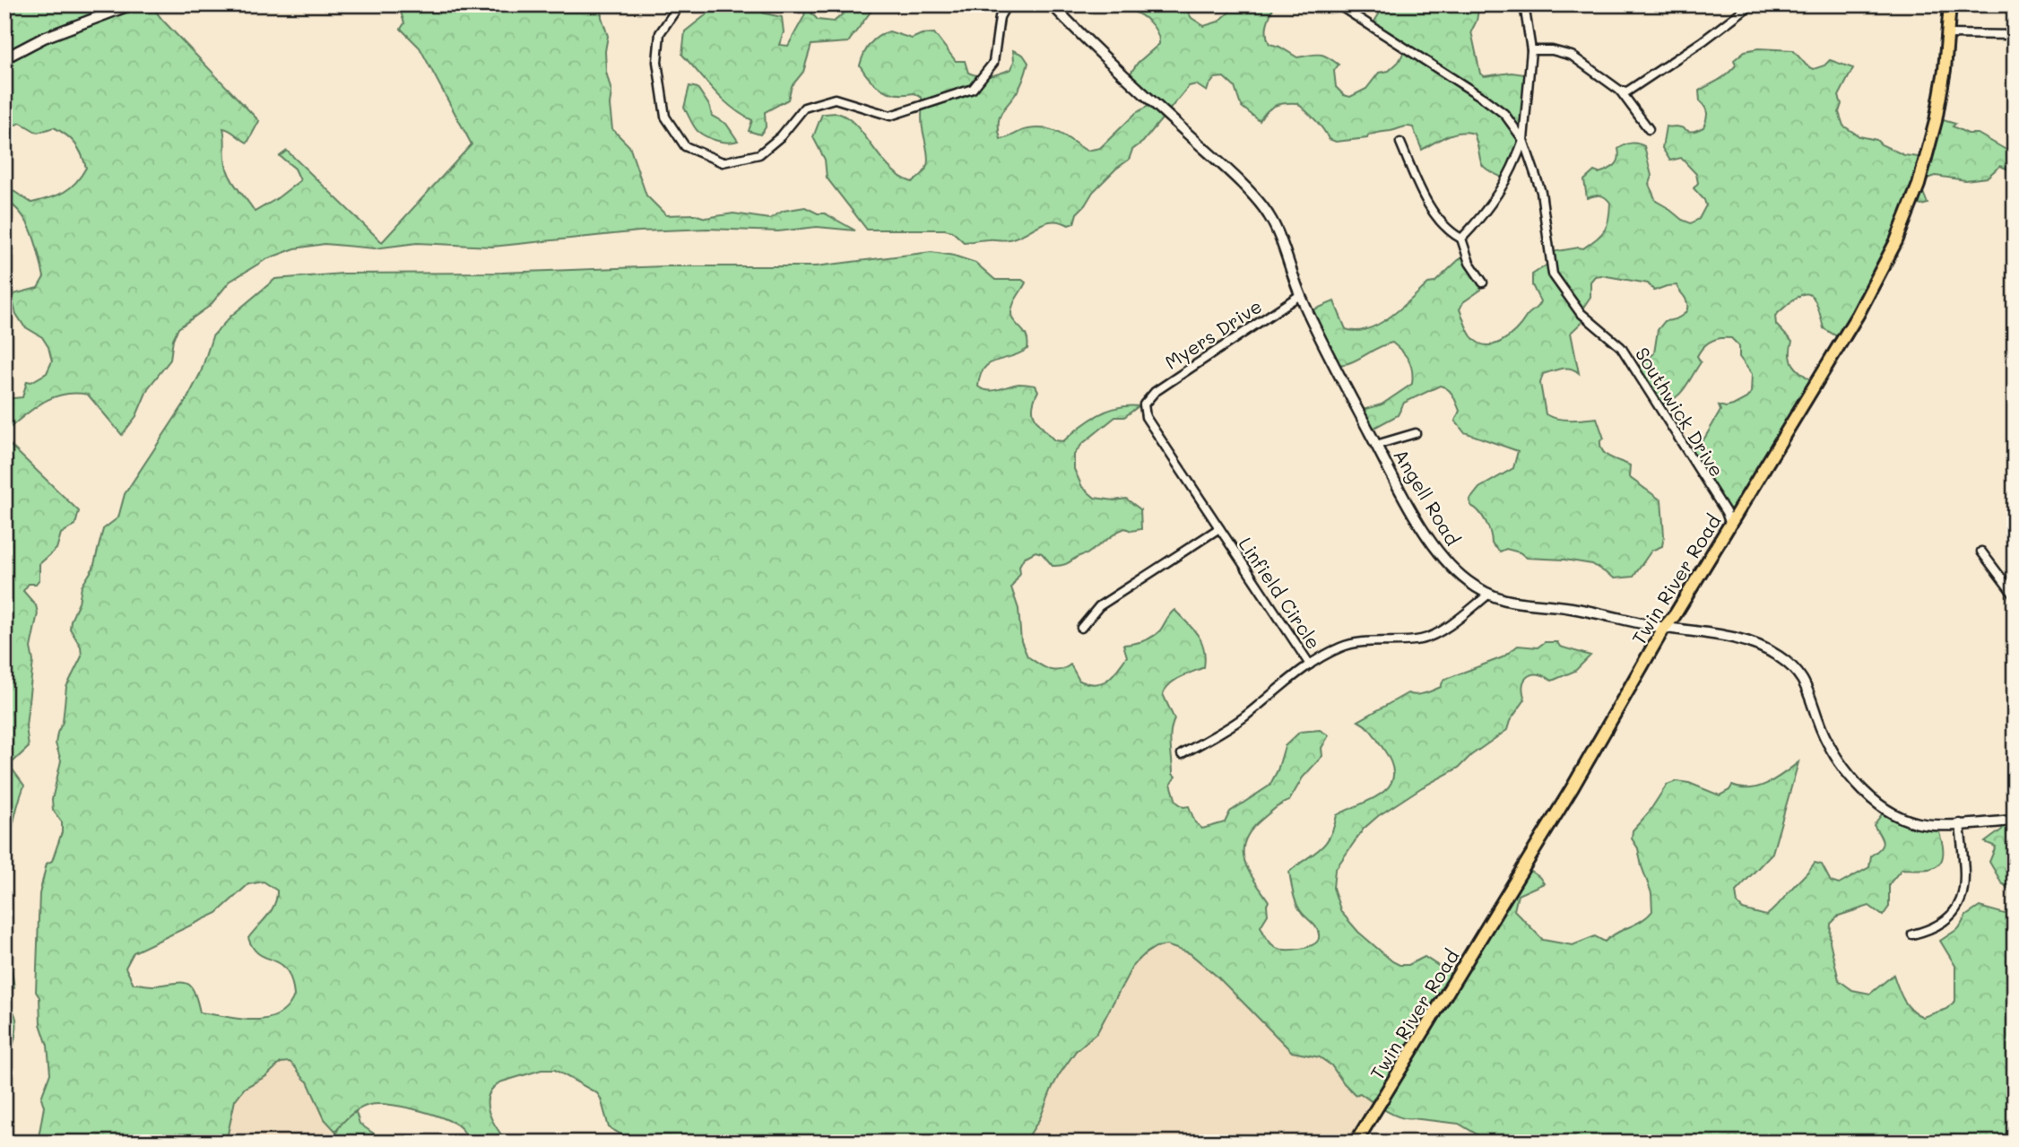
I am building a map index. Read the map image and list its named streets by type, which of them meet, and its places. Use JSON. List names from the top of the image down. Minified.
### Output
{"streets":{"main road":["Twin River Road"],"street":["Myers Drive","Southwick Drive","Angell Road","Linfield Circle"]},"crossings":[["Myers Drive","Angell Road"],["Myers Drive","Linfield Circle"],["Southwick Drive","Twin River Road"],["Angell Road","Twin River Road"],["Angell Road","Linfield Circle"]]}
